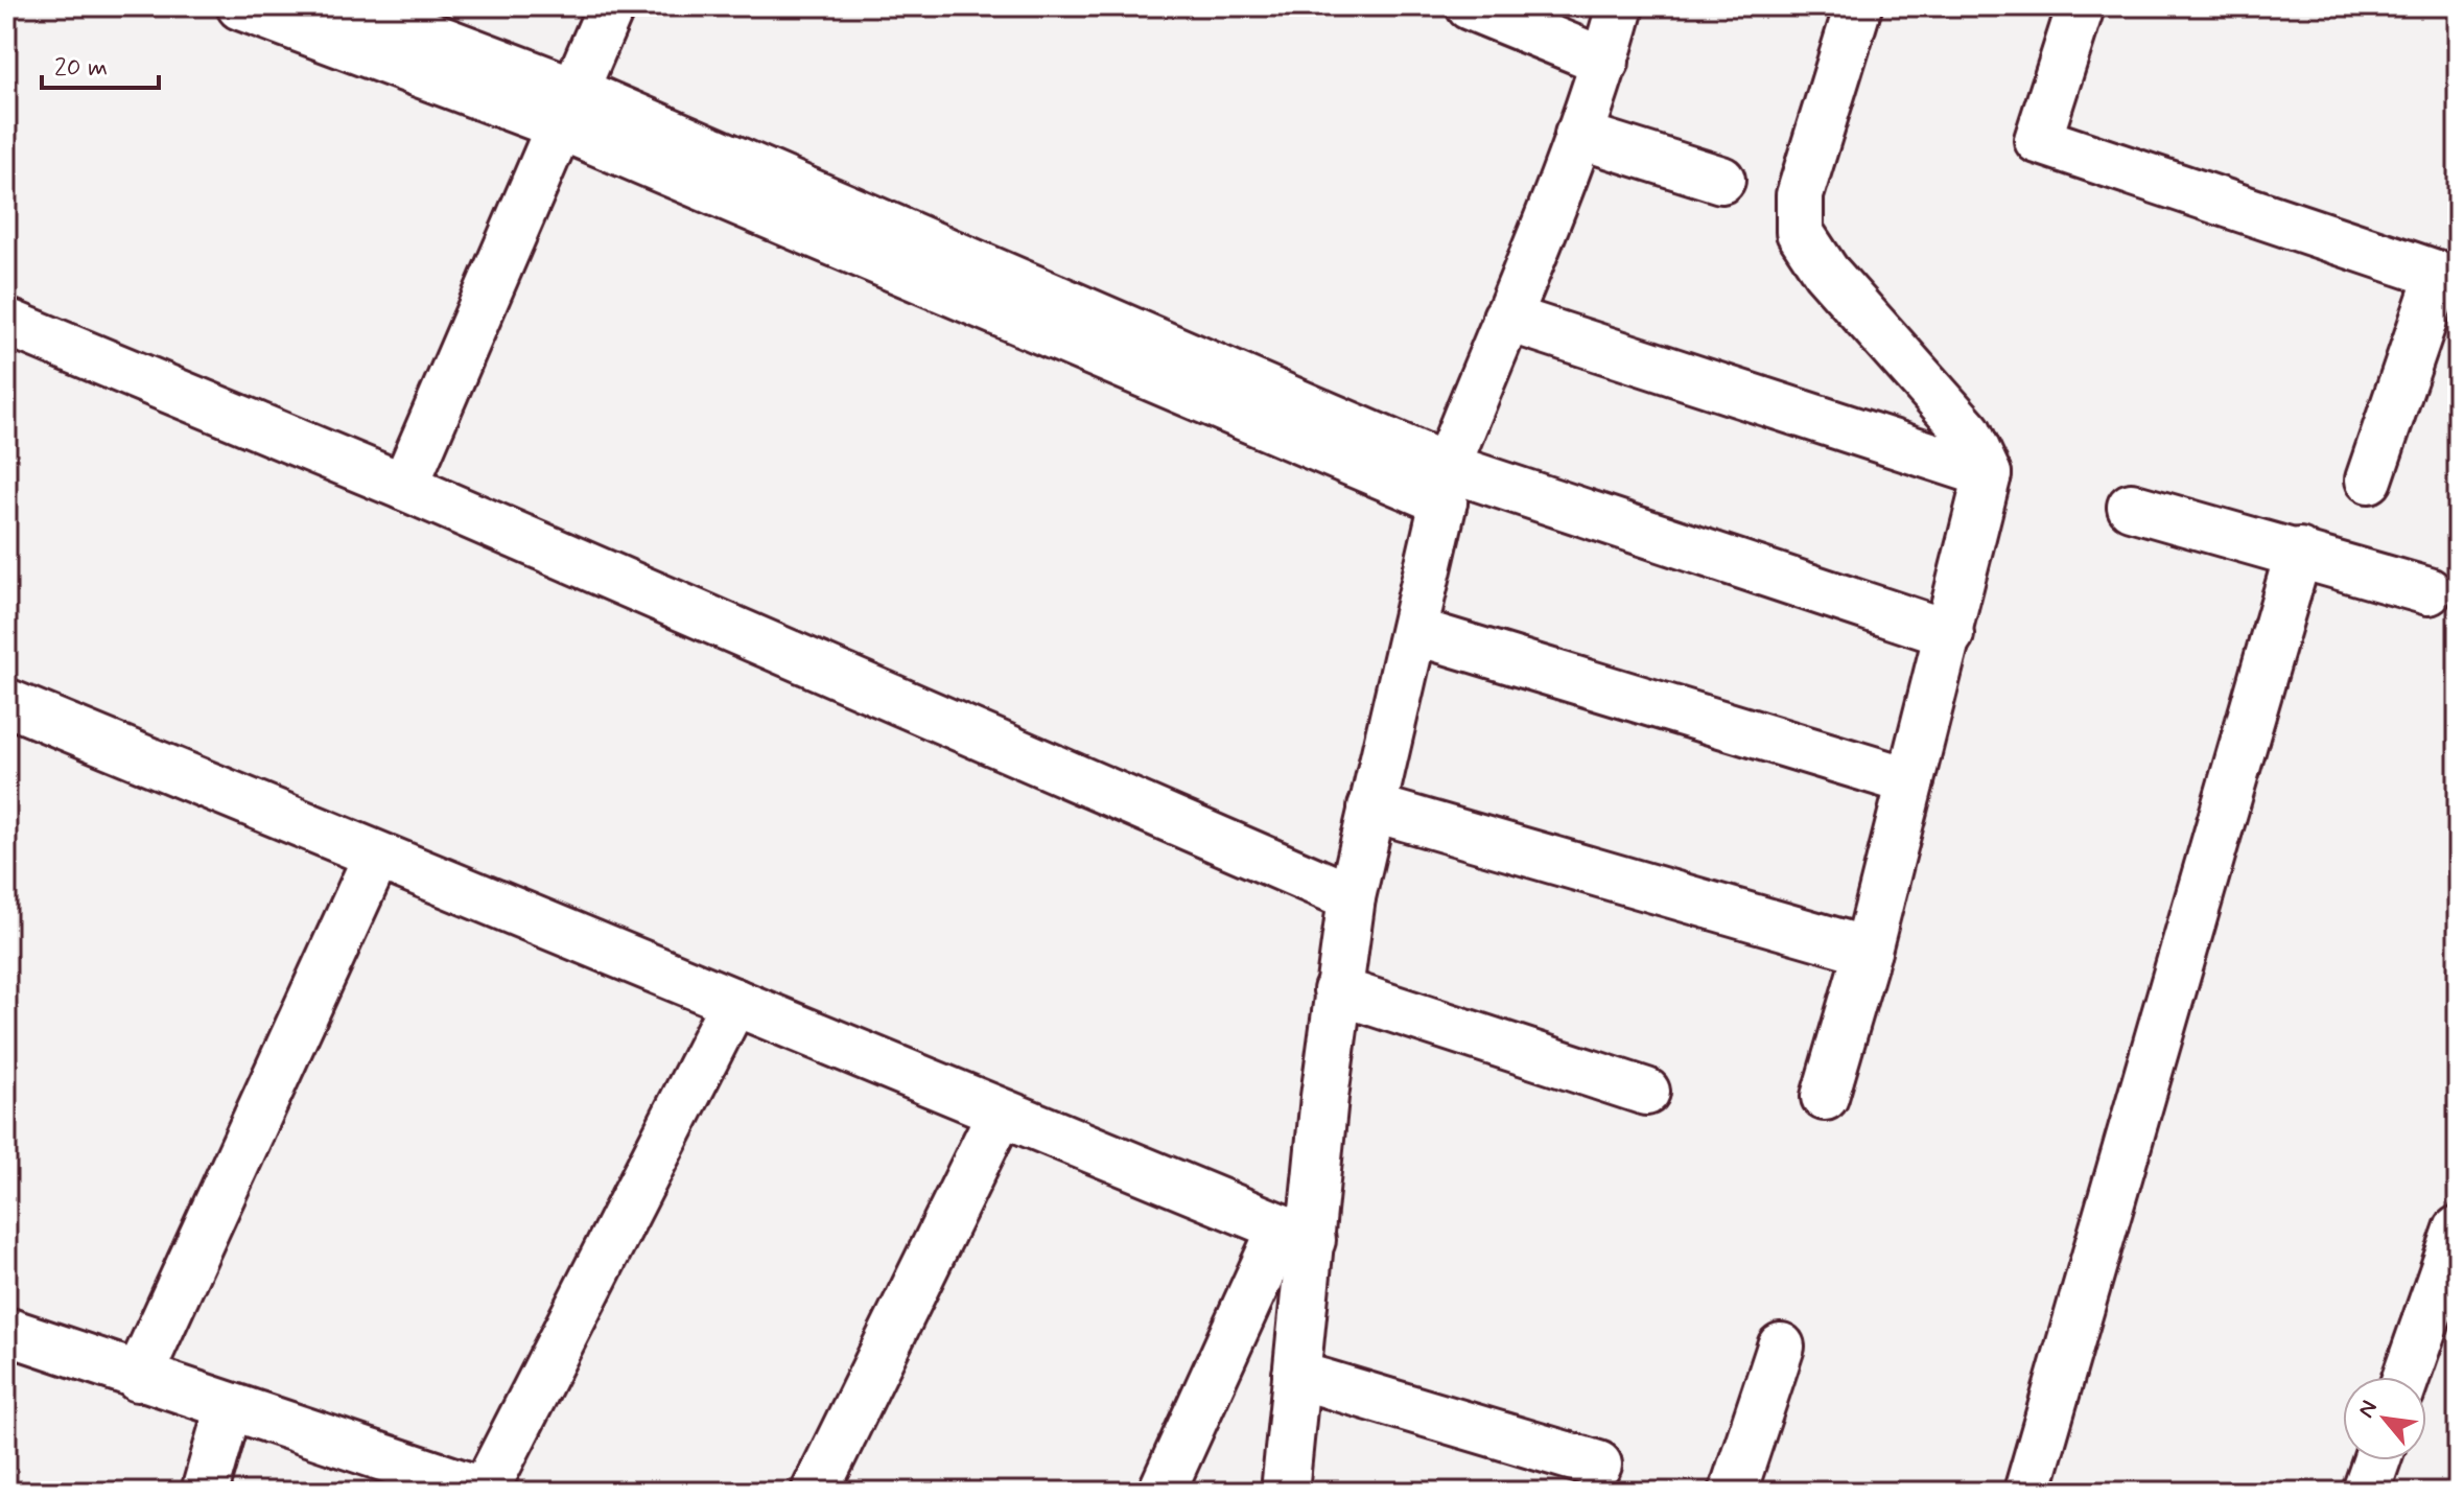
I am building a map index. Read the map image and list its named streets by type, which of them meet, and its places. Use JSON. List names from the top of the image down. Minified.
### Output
{"scale_bar":"20 m","north":"top left"}
